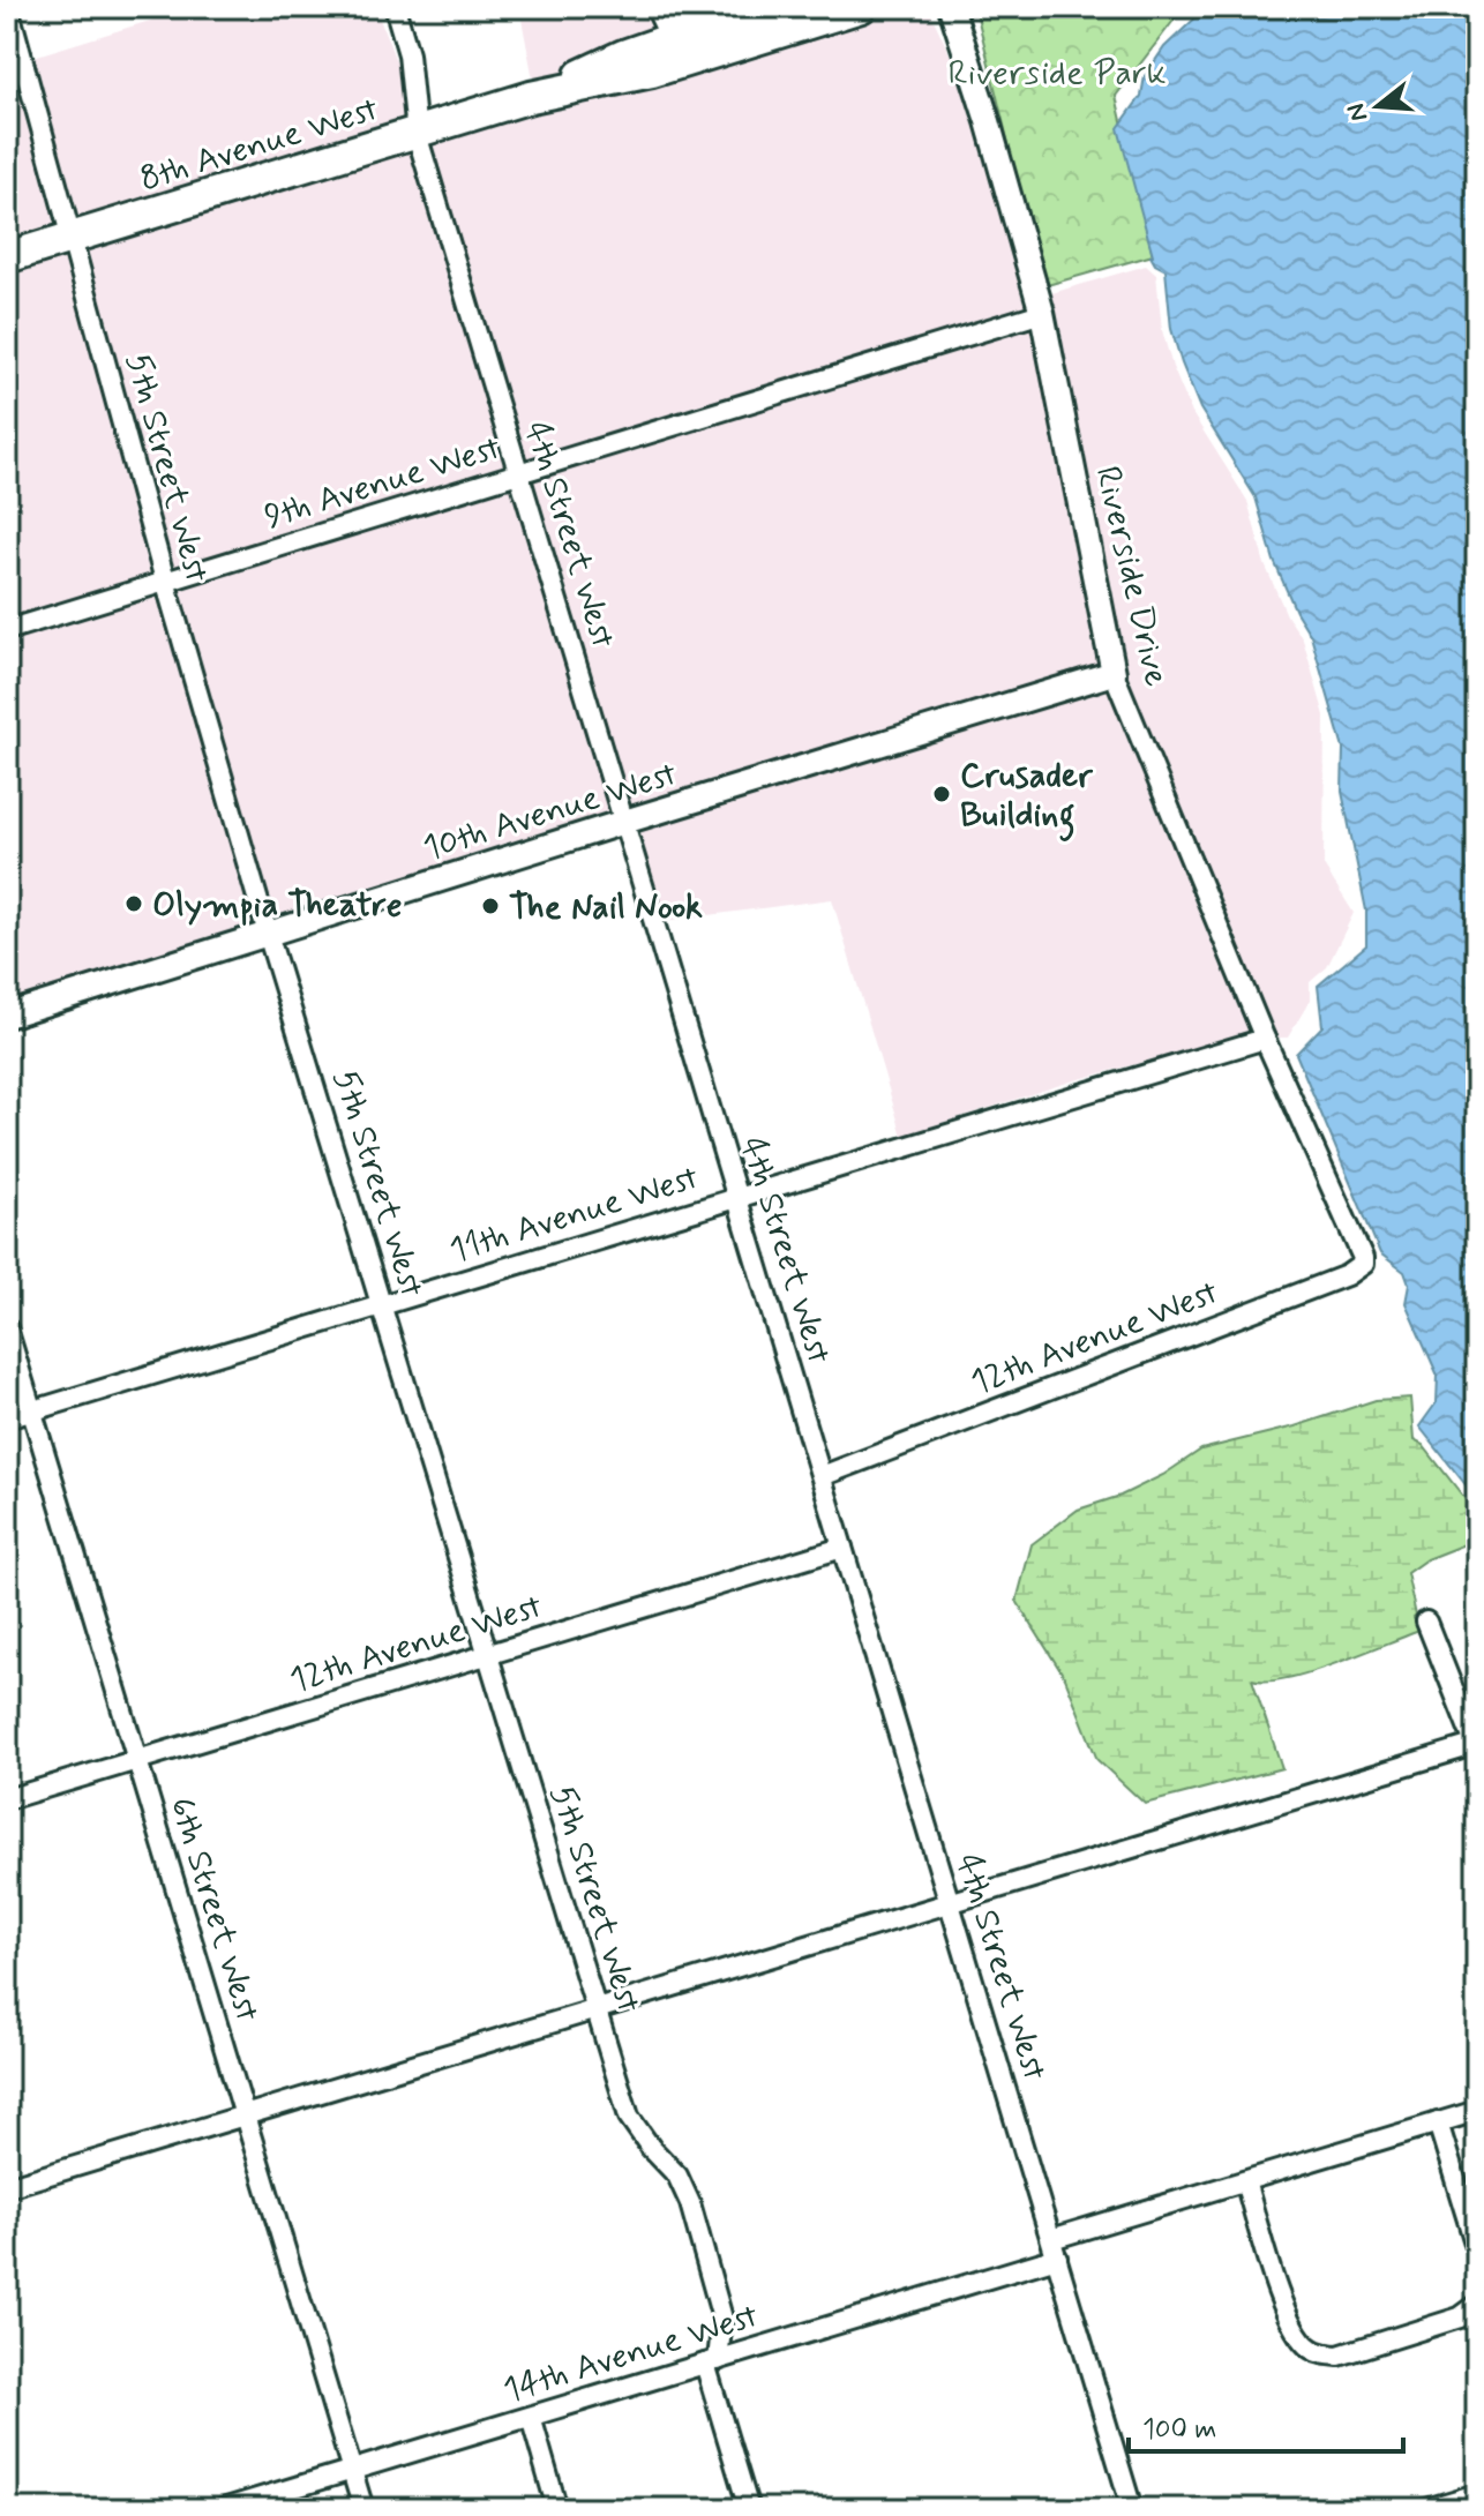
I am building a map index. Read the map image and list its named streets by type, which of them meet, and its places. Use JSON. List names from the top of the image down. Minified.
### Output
{"streets":{"main road":["8th Avenue West"],"street":["5th Street West","9th Avenue West","4th Street West","Riverside Drive","10th Avenue West","11th Avenue West","12th Avenue West","6th Street West","14th Avenue West"]},"crossings":[["8th Avenue West","5th Street West"],["8th Avenue West","4th Street West"],["5th Street West","9th Avenue West"],["5th Street West","10th Avenue West"],["5th Street West","11th Avenue West"],["5th Street West","12th Avenue West"],["5th Street West","14th Avenue West"],["9th Avenue West","4th Street West"],["9th Avenue West","Riverside Drive"],["4th Street West","10th Avenue West"],["4th Street West","11th Avenue West"],["4th Street West","12th Avenue West"],["4th Street West","14th Avenue West"],["Riverside Drive","10th Avenue West"],["Riverside Drive","11th Avenue West"],["Riverside Drive","12th Avenue West"],["11th Avenue West","6th Street West"],["12th Avenue West","6th Street West"],["6th Street West","14th Avenue West"]],"parks":["Riverside Park"],"places":["Crusader Building","Olympia Theatre","The Nail Nook"],"scale_bar":"100 m","north":"left"}
